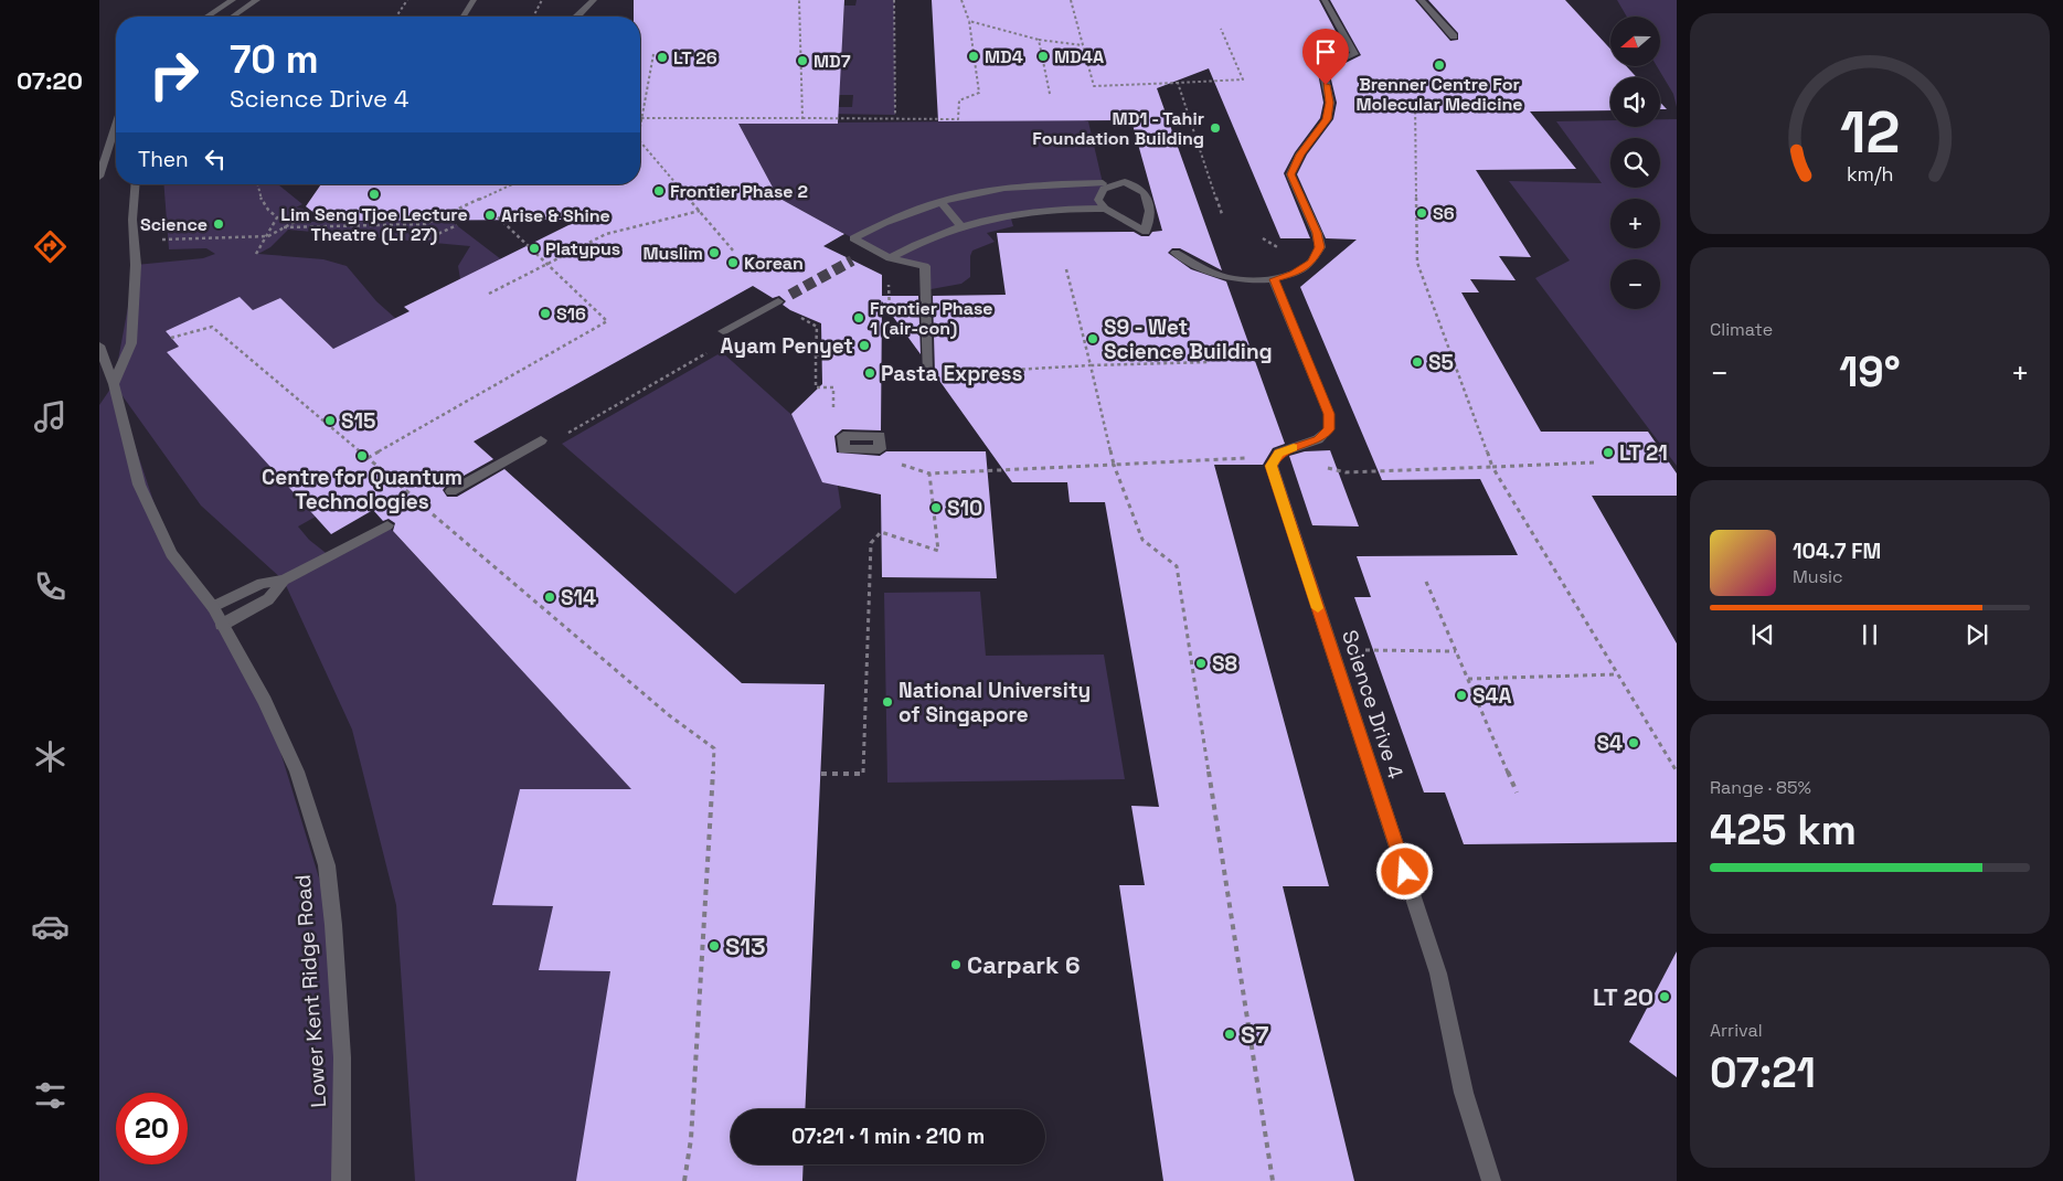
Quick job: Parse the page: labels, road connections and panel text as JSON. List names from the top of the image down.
{
  "streets": {
    "street": ["Science Drive 4", "Lower Kent Ridge Road"]
  },
  "places": [
    "MD4",
    "MD4A",
    "LT 26",
    "MD7",
    "Brenner Centre For Molecular Medicine",
    "MD1 - Tahir Foundation Building",
    "Frontier Phase 2",
    "Lim Seng Tjoe Lecture Theatre (LT 27)",
    "S6",
    "Arise & Shine",
    "Science",
    "Platypus",
    "Muslim",
    "Korean",
    "S16",
    "Frontier Phase 1 (air-con)",
    "S9 - Wet Science Building",
    "Ayam Penyet",
    "S5",
    "Pasta Express",
    "S15",
    "LT 21",
    "Centre for Quantum Technologies",
    "S10",
    "S14",
    "S8",
    "S4A",
    "National University of Singapore",
    "S4",
    "S13",
    "Carpark 6",
    "LT 20",
    "S7"
  ],
  "north": "left",
  "page": {
    "tabs": "07:20",
    "map_buttons": ["+", "−"],
    "turn": ["70 m", "Science Drive 4"],
    "then": "Then",
    "tile": [
      "Climate",
      ["Range · 85%", "425 km"],
      ["Arrival", "07:21"]
    ],
    "heat": ["−", "19°", "+"],
    "song": ["104.7 FM", "Music"],
    "limit": "20",
    "trip": "07:21 · 1 min · 210 m",
    "gauge": ["12", "km/h"]
  }
}
